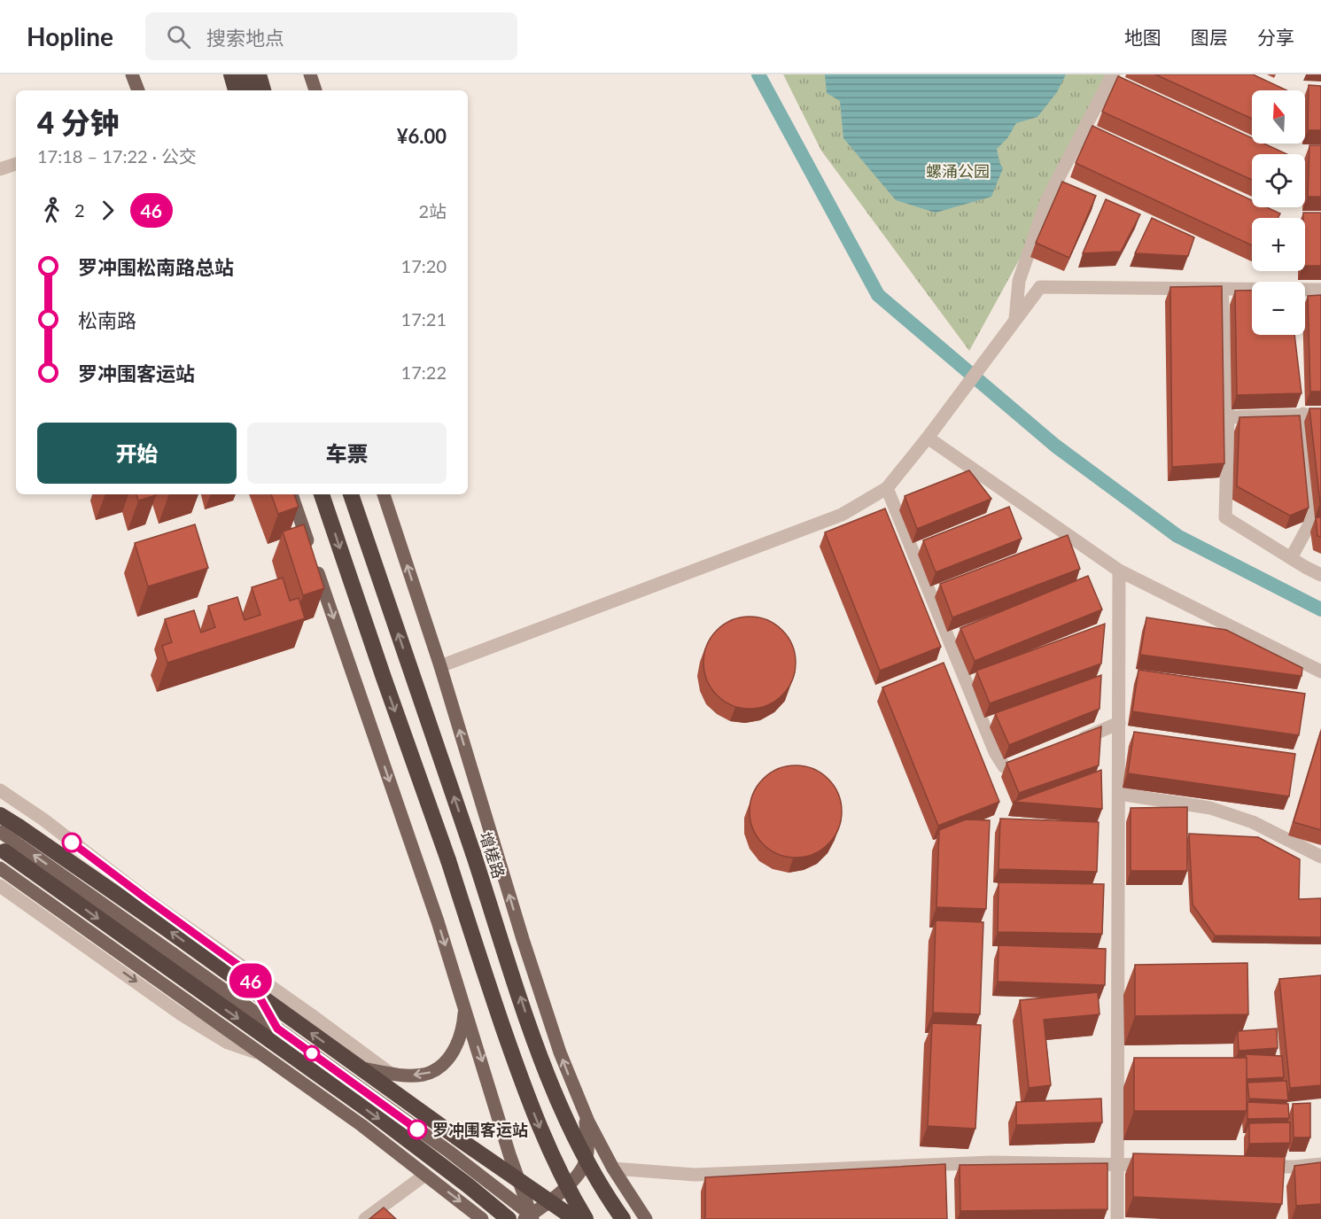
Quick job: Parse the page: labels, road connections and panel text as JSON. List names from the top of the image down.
{
  "streets": {
    "highway": ["增槎路"]
  },
  "parks": ["螺涌公园"],
  "places": ["罗冲围客运站"],
  "lines": ["bus line 46"],
  "north": "top",
  "page": {
    "header": "Hopline",
    "search": "搜索地点",
    "nav": ["地图", "图层", "分享"],
    "on_map": "46",
    "map_buttons": ["+", "−"],
    "heading": ["4 分钟", "17:18 – 17:22 · 公交", "¥6.00"],
    "legs": ["2", "46", "2站"],
    "list": [
      {
        "name": "罗冲围松南路总站",
        "value": "17:20"
      },
      {
        "name": "松南路",
        "value": "17:21"
      },
      {
        "name": "罗冲围客运站",
        "value": "17:22"
      }
    ],
    "buttons": ["开始", "车票"]
  }
}
